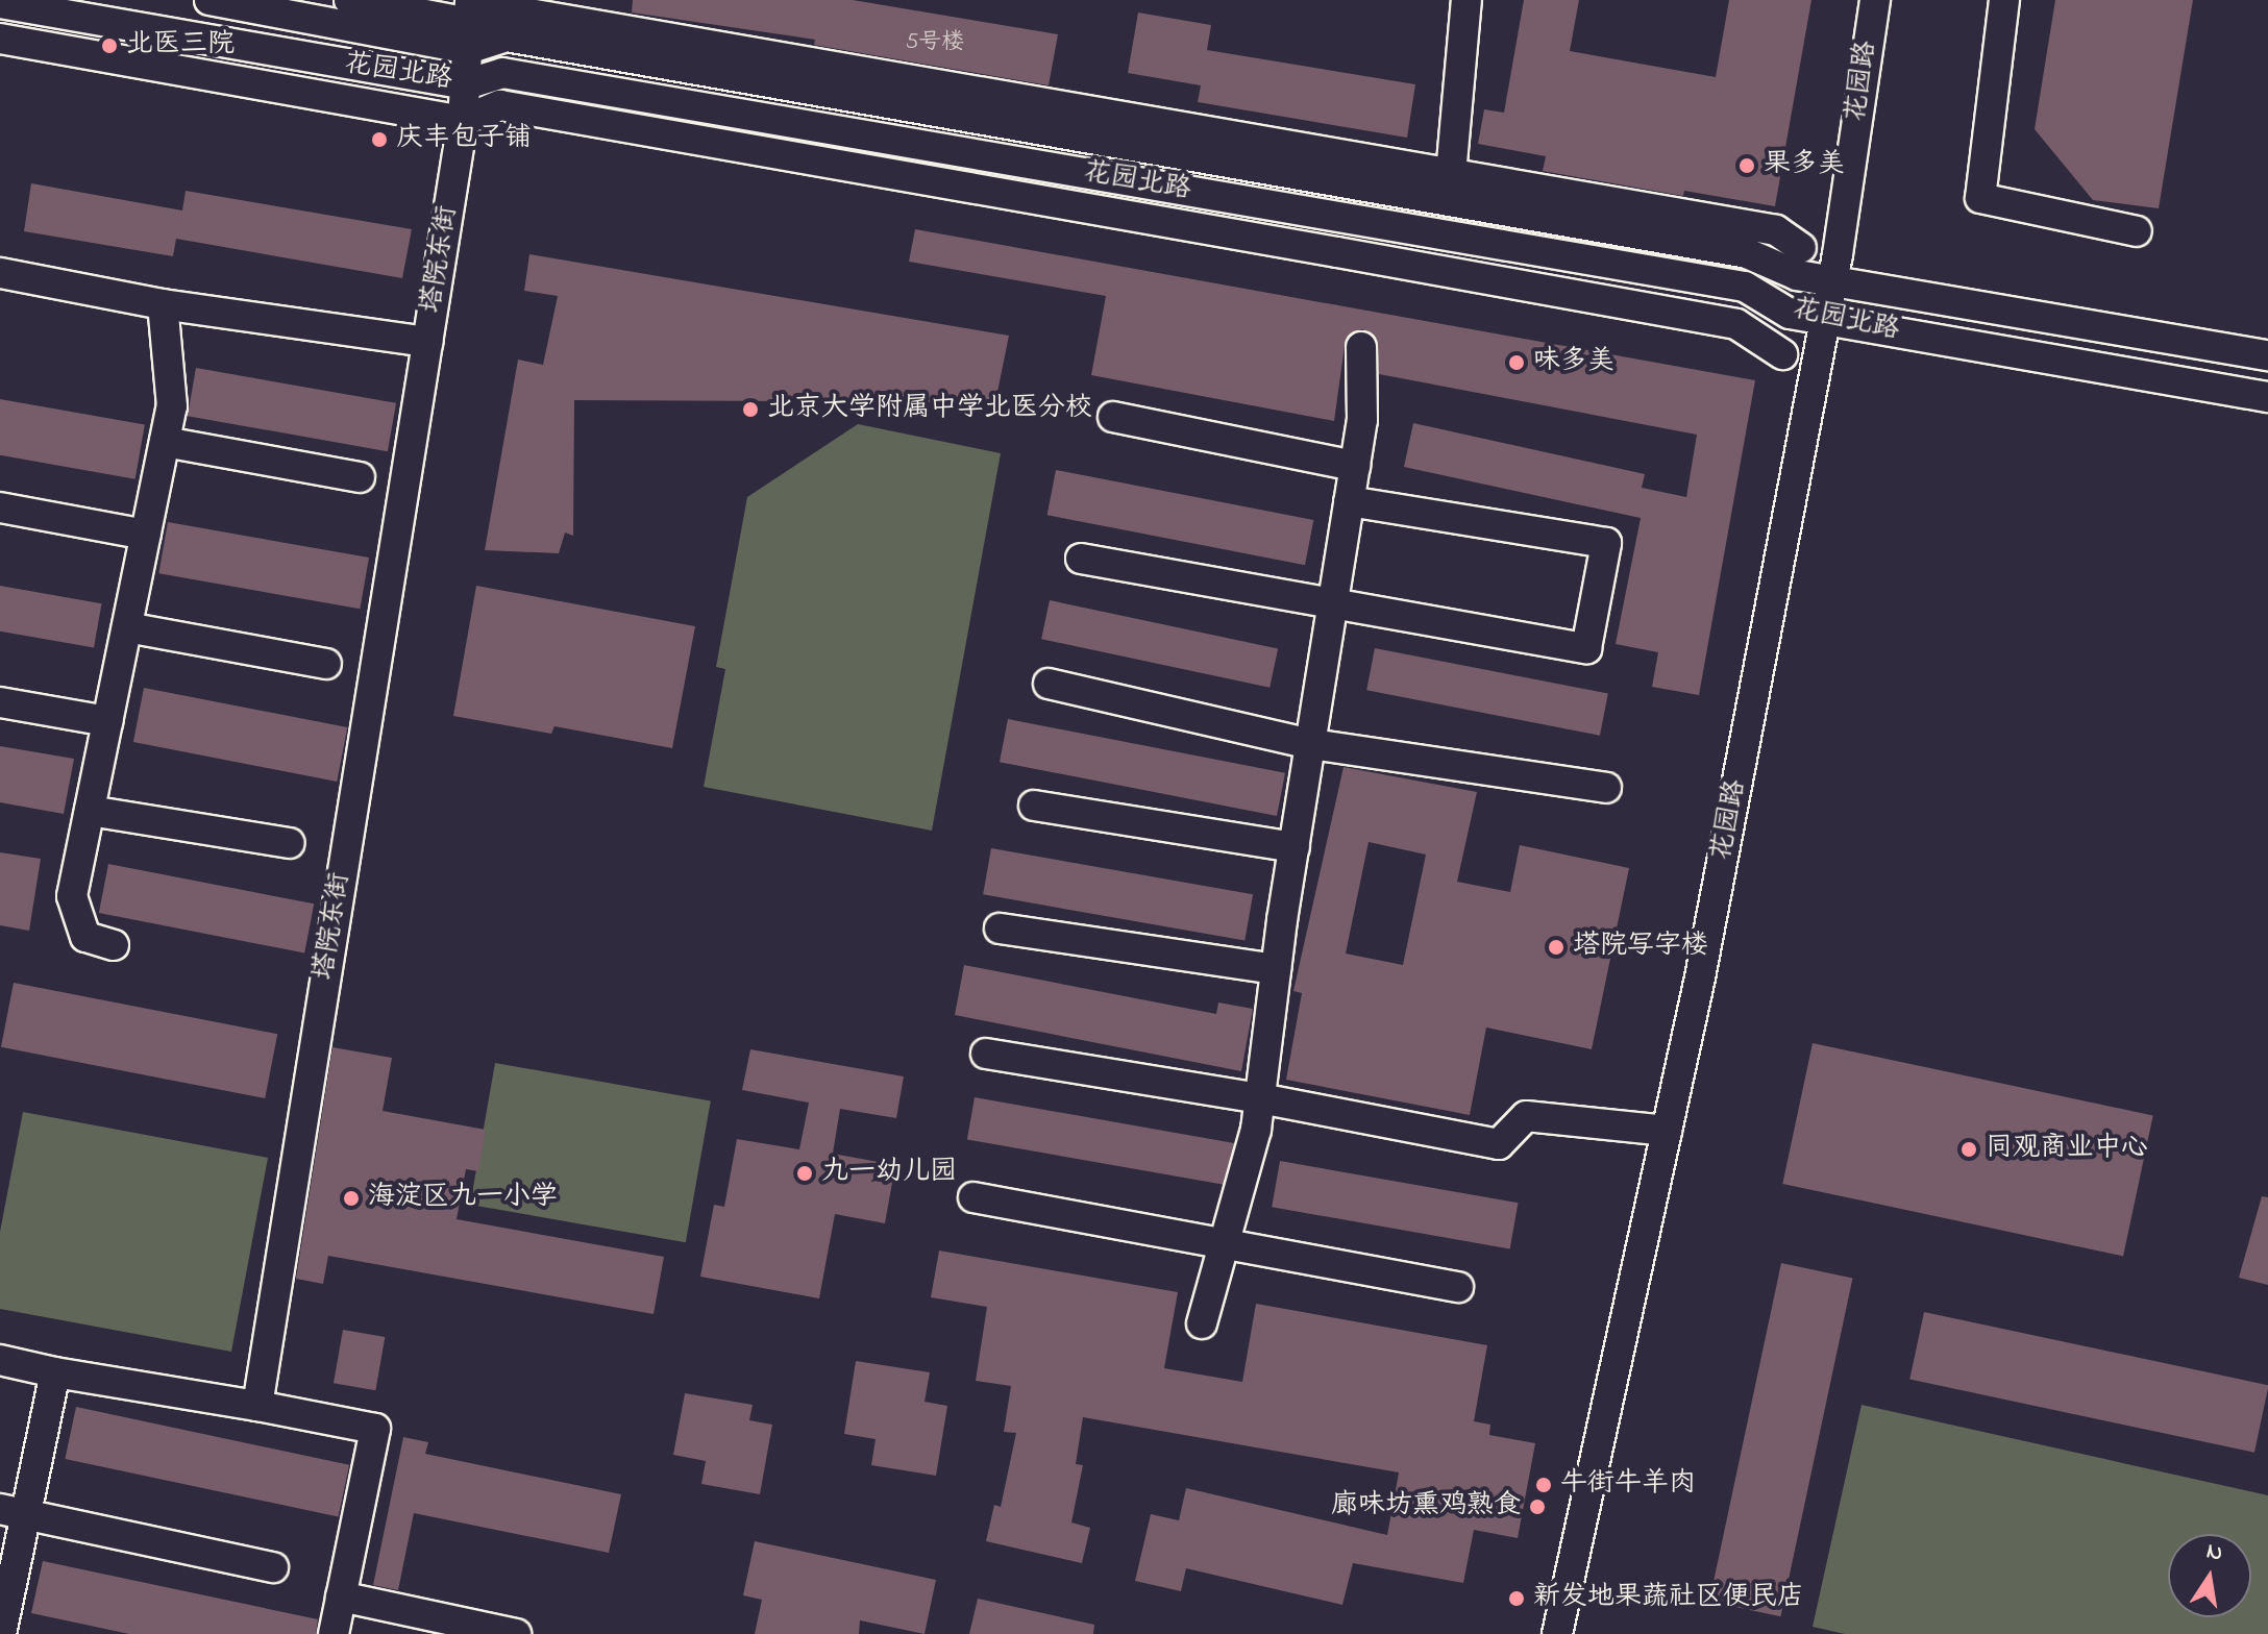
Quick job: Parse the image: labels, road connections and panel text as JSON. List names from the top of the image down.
{
  "streets": {
    "street": ["花园北路", "花园路", "塔院东街"]
  },
  "crossings": [
    ["花园北路", "花园路"],
    ["花园北路", "塔院东街"]
  ],
  "places": [
    "北医三院",
    "庆丰包子铺",
    "果多美",
    "味多美",
    "北京大学附属中学北医分校",
    "塔院写字楼",
    "同观商业中心",
    "九一幼儿园",
    "海淀区九一小学",
    "牛街牛羊肉",
    "廊味坊熏鸡熟食",
    "新发地果蔬社区便民店"
  ],
  "house_numbers": ["5号楼"],
  "north": "top"
}
